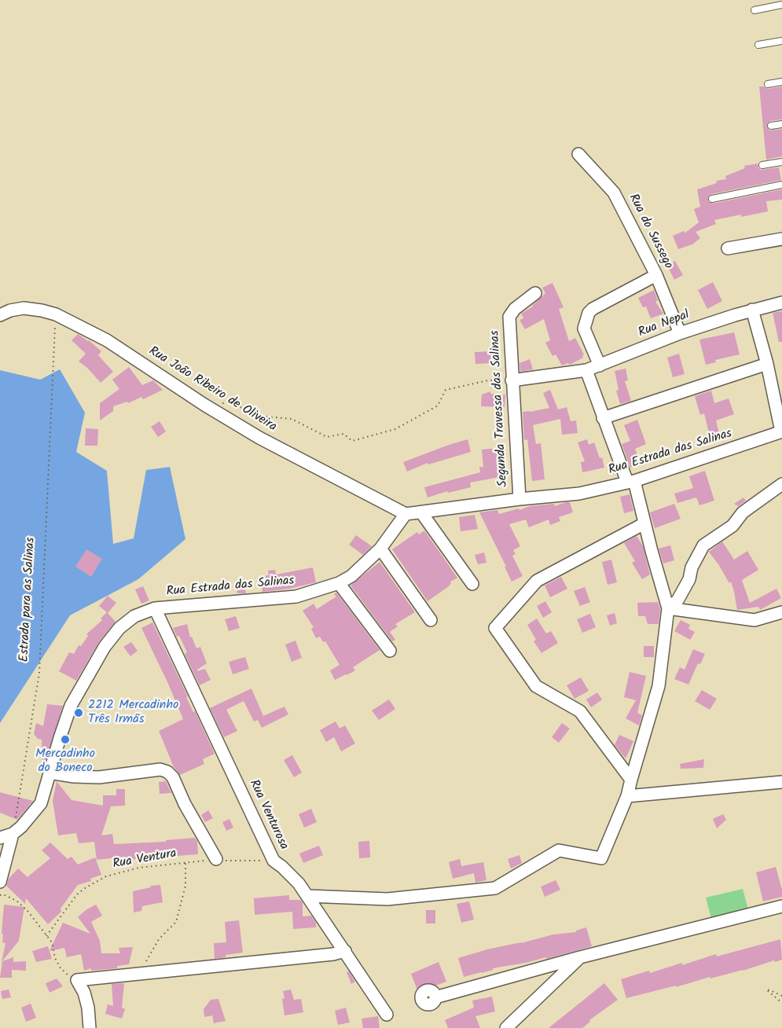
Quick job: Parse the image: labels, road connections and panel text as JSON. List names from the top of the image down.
{
  "streets": {
    "street": [
      "Rua do Sussego",
      "Rua Nepal",
      "Rua João Ribeiro de Oliveira",
      "Segunda Travessa das Salinas",
      "Rua Estrada das Salinas",
      "Rua Venturosa"
    ],
    "path": ["Estrada para as Salinas", "Rua Ventura"]
  },
  "crossings": [
    ["Rua do Sussego", "Rua Nepal"],
    ["Rua João Ribeiro de Oliveira", "Rua Estrada das Salinas"],
    ["Rua João Ribeiro de Oliveira", "Estrada para as Salinas"],
    ["Segunda Travessa das Salinas", "Rua Estrada das Salinas"],
    ["Rua Estrada das Salinas", "Estrada para as Salinas"],
    ["Rua Estrada das Salinas", "Rua Venturosa"],
    ["Rua Venturosa", "Rua Ventura"]
  ],
  "places": ["2212 Mercadinho Três Irmãs", "Mercadinho do Boneco"]
}
